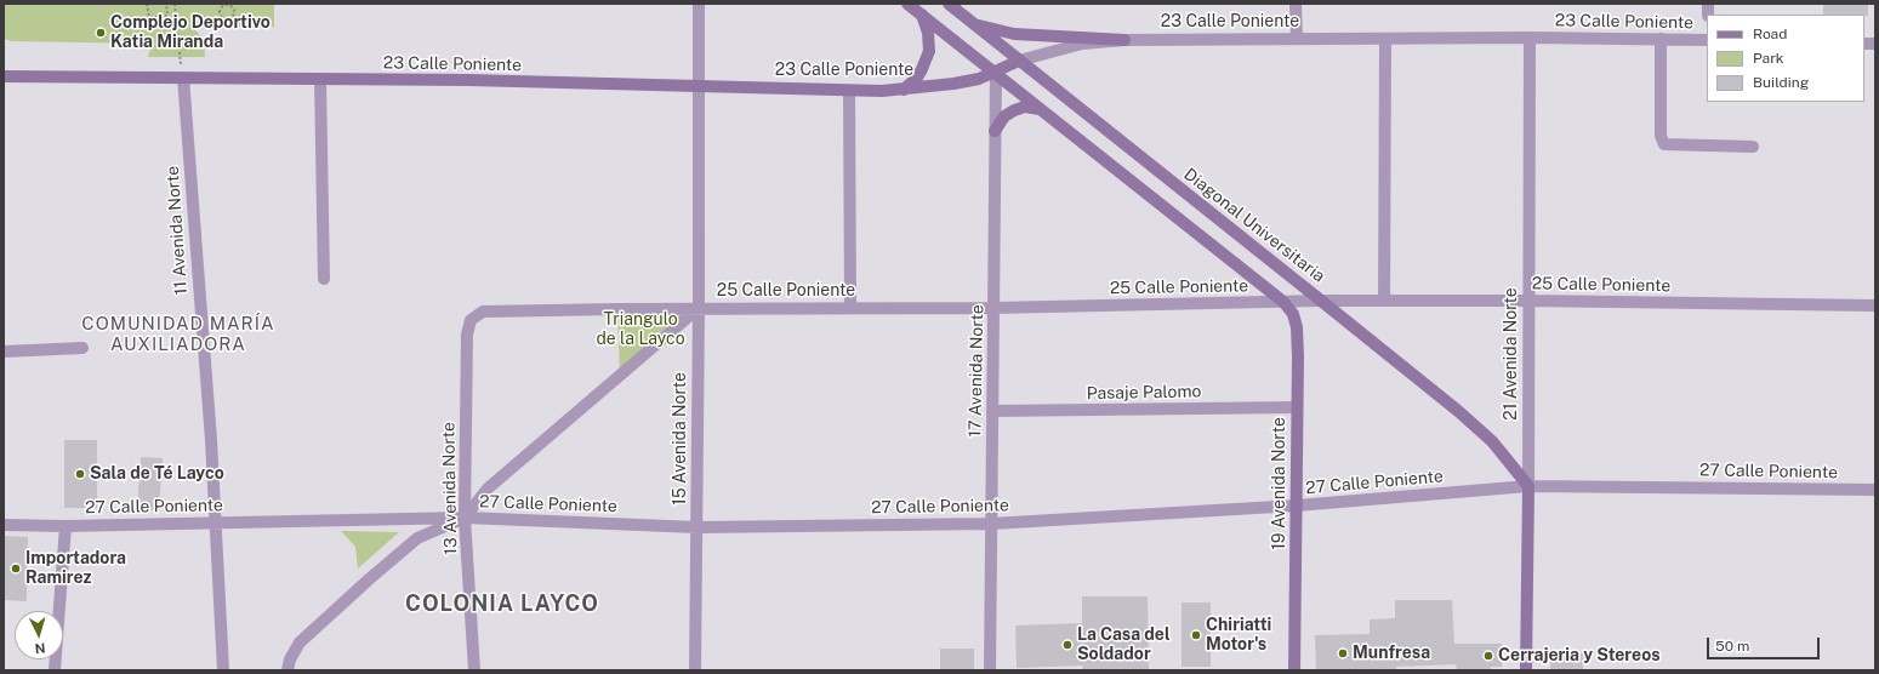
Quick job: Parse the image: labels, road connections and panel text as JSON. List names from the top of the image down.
{
  "streets": {
    "main road": [
      "23 Calle Poniente",
      "Diagonal Universitaria",
      "21 Avenida Norte",
      "19 Avenida Norte"
    ],
    "street": [
      "11 Avenida Norte",
      "25 Calle Poniente",
      "17 Avenida Norte",
      "Pasaje Palomo",
      "15 Avenida Norte",
      "27 Calle Poniente",
      "13 Avenida Norte"
    ]
  },
  "crossings": [
    ["23 Calle Poniente", "Diagonal Universitaria"],
    ["23 Calle Poniente", "11 Avenida Norte"],
    ["23 Calle Poniente", "21 Avenida Norte"],
    ["23 Calle Poniente", "17 Avenida Norte"],
    ["23 Calle Poniente", "15 Avenida Norte"],
    ["Diagonal Universitaria", "25 Calle Poniente"],
    ["Diagonal Universitaria", "21 Avenida Norte"],
    ["Diagonal Universitaria", "27 Calle Poniente"],
    ["11 Avenida Norte", "27 Calle Poniente"],
    ["25 Calle Poniente", "21 Avenida Norte"],
    ["25 Calle Poniente", "17 Avenida Norte"],
    ["25 Calle Poniente", "15 Avenida Norte"],
    ["25 Calle Poniente", "19 Avenida Norte"],
    ["25 Calle Poniente", "13 Avenida Norte"],
    ["21 Avenida Norte", "27 Calle Poniente"],
    ["17 Avenida Norte", "Pasaje Palomo"],
    ["17 Avenida Norte", "27 Calle Poniente"],
    ["Pasaje Palomo", "19 Avenida Norte"],
    ["15 Avenida Norte", "27 Calle Poniente"],
    ["27 Calle Poniente", "19 Avenida Norte"],
    ["27 Calle Poniente", "13 Avenida Norte"]
  ],
  "districts": ["COMUNIDAD MARÍA AUXILIADORA", "COLONIA LAYCO"],
  "parks": ["Triangulo de la Layco"],
  "places": [
    "Complejo Deportivo Katia Miranda",
    "Sala de Té Layco",
    "Importadora Ramirez",
    "Chiriatti Motor's",
    "La Casa del Soldador",
    "Munfresa",
    "Cerrajeria y Stereos"
  ],
  "legend": ["Road", "Park", "Building"],
  "scale_bar": "50 m",
  "north": "bottom"
}
